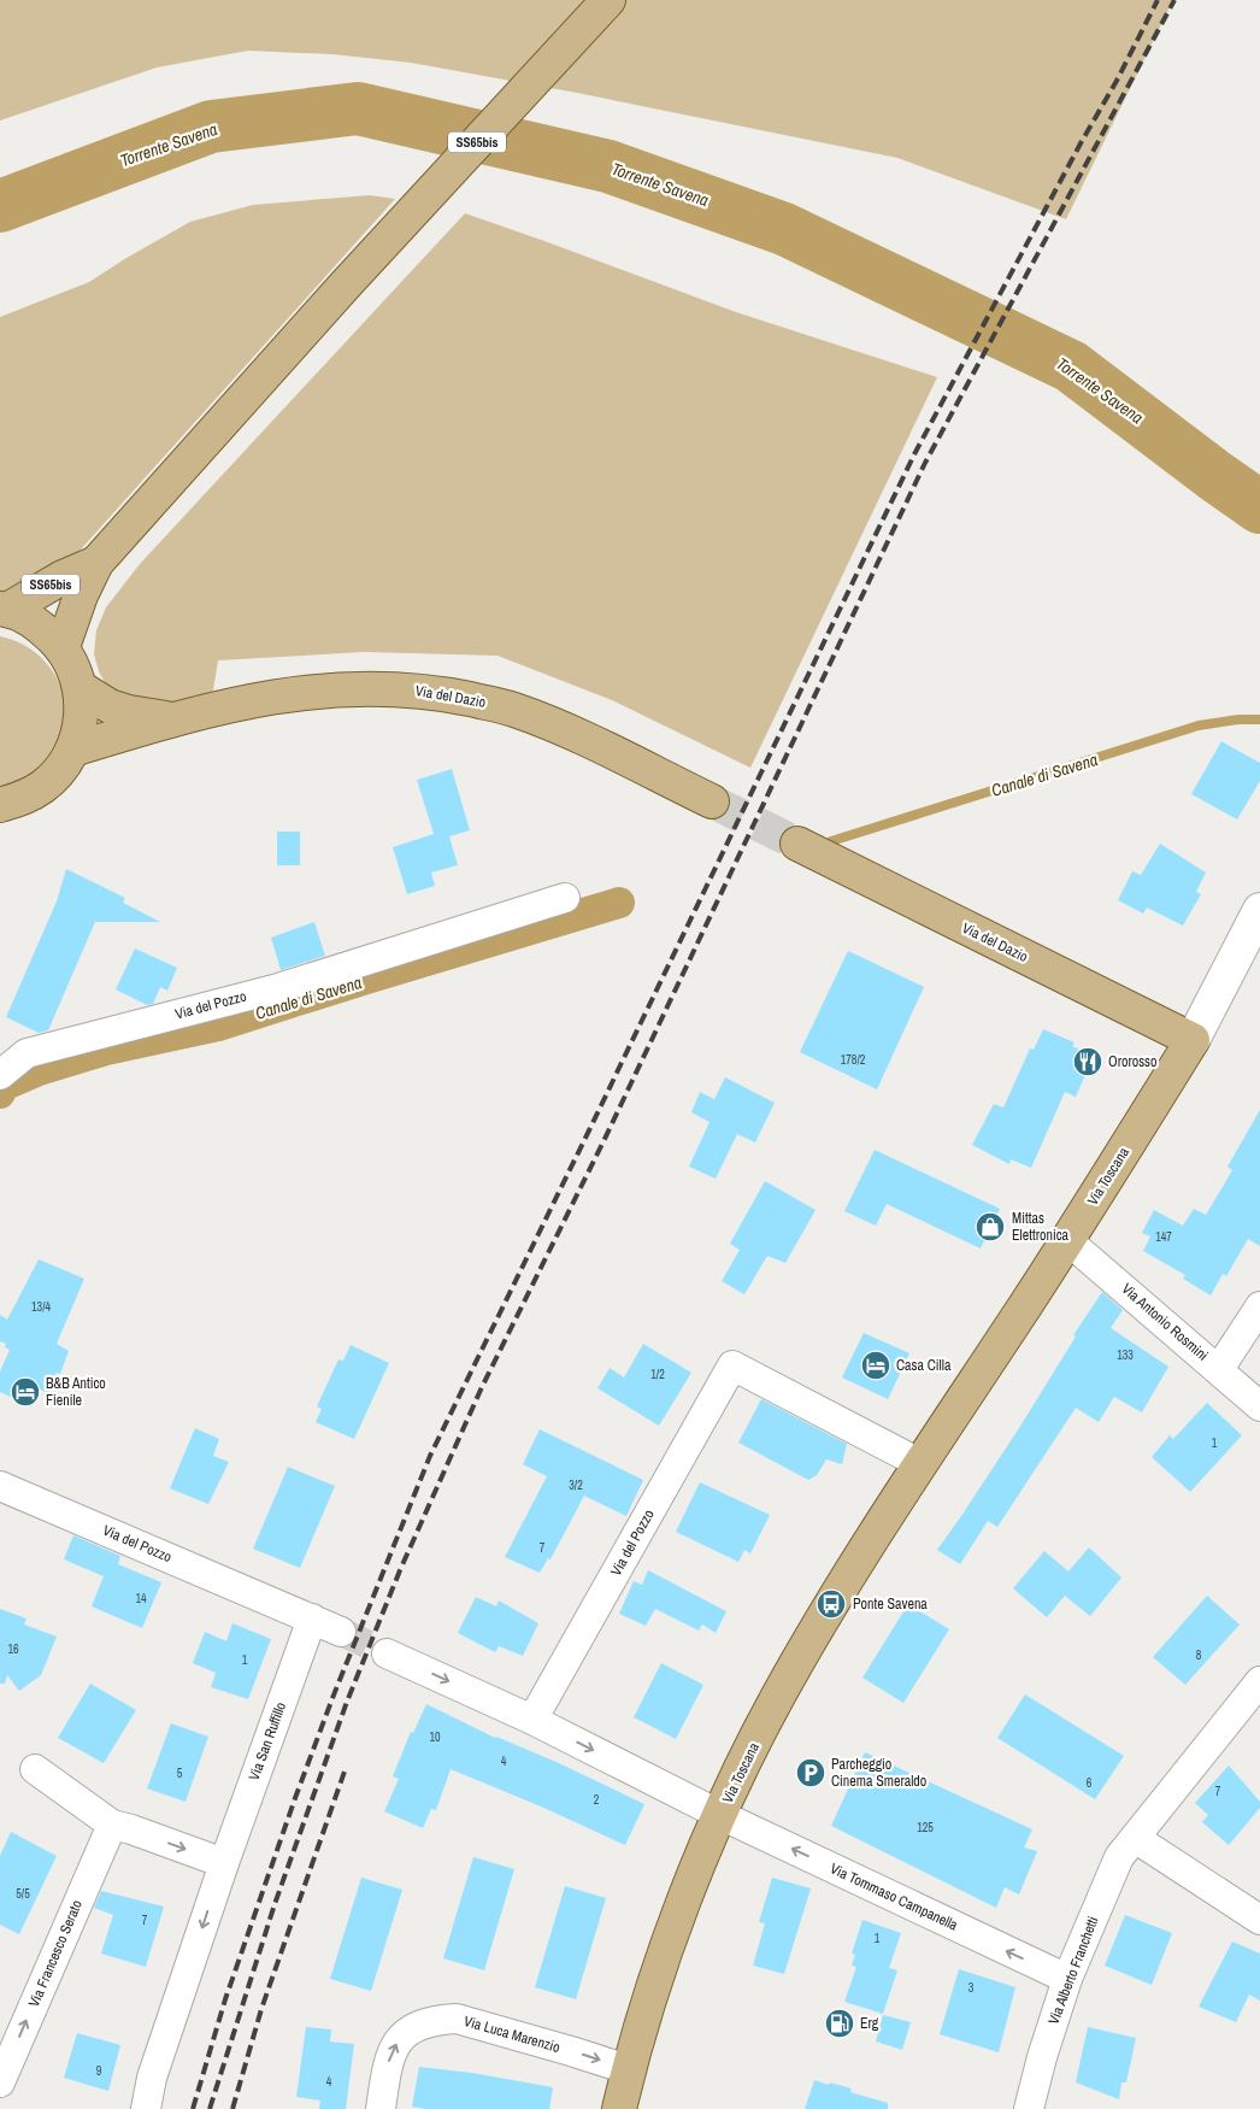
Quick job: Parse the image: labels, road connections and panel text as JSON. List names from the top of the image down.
{
  "streets": {
    "main road": ["SS65bis", "Via del Dazio", "Via Toscana"],
    "street": [
      "Via del Pozzo",
      "Via Antonio Rosmini",
      "Via San Ruffillo",
      "Via Tommaso Campanella",
      "Via Francesco Serato",
      "Via Alberto Franchetti",
      "Via Luca Marenzio"
    ]
  },
  "crossings": [
    ["Via del Dazio", "Via Toscana"],
    ["Via del Pozzo", "Via Toscana"],
    ["Via del Pozzo", "Via San Ruffillo"],
    ["Via Toscana", "Via Antonio Rosmini"],
    ["Via Toscana", "Via Tommaso Campanella"],
    ["Via Toscana", "Via Luca Marenzio"],
    ["Via Tommaso Campanella", "Via Alberto Franchetti"]
  ],
  "one_way": ["Via San Ruffillo", "Via Tommaso Campanella", "Via Francesco Serato"],
  "water": ["Torrente Savena", "Canale di Savena"],
  "places": {
    "restaurant": ["Ororosso"],
    "shop": ["Mittas Elettronica"],
    "hotel": ["Casa Cilla", "B&B Antico Fienile"],
    "bus stop": ["Ponte Savena"],
    "parking": ["Parcheggio Cinema Smeraldo"],
    "fuel station": ["Erg"]
  },
  "house_numbers": [
    "178/2",
    "147",
    "13/4",
    "133",
    "1/2",
    "1",
    "3/2",
    "7",
    "14",
    "16",
    "8",
    "1",
    "10",
    "4",
    "5",
    "6",
    "7",
    "2",
    "125",
    "5/5",
    "7",
    "1",
    "3",
    "9",
    "4"
  ]
}
